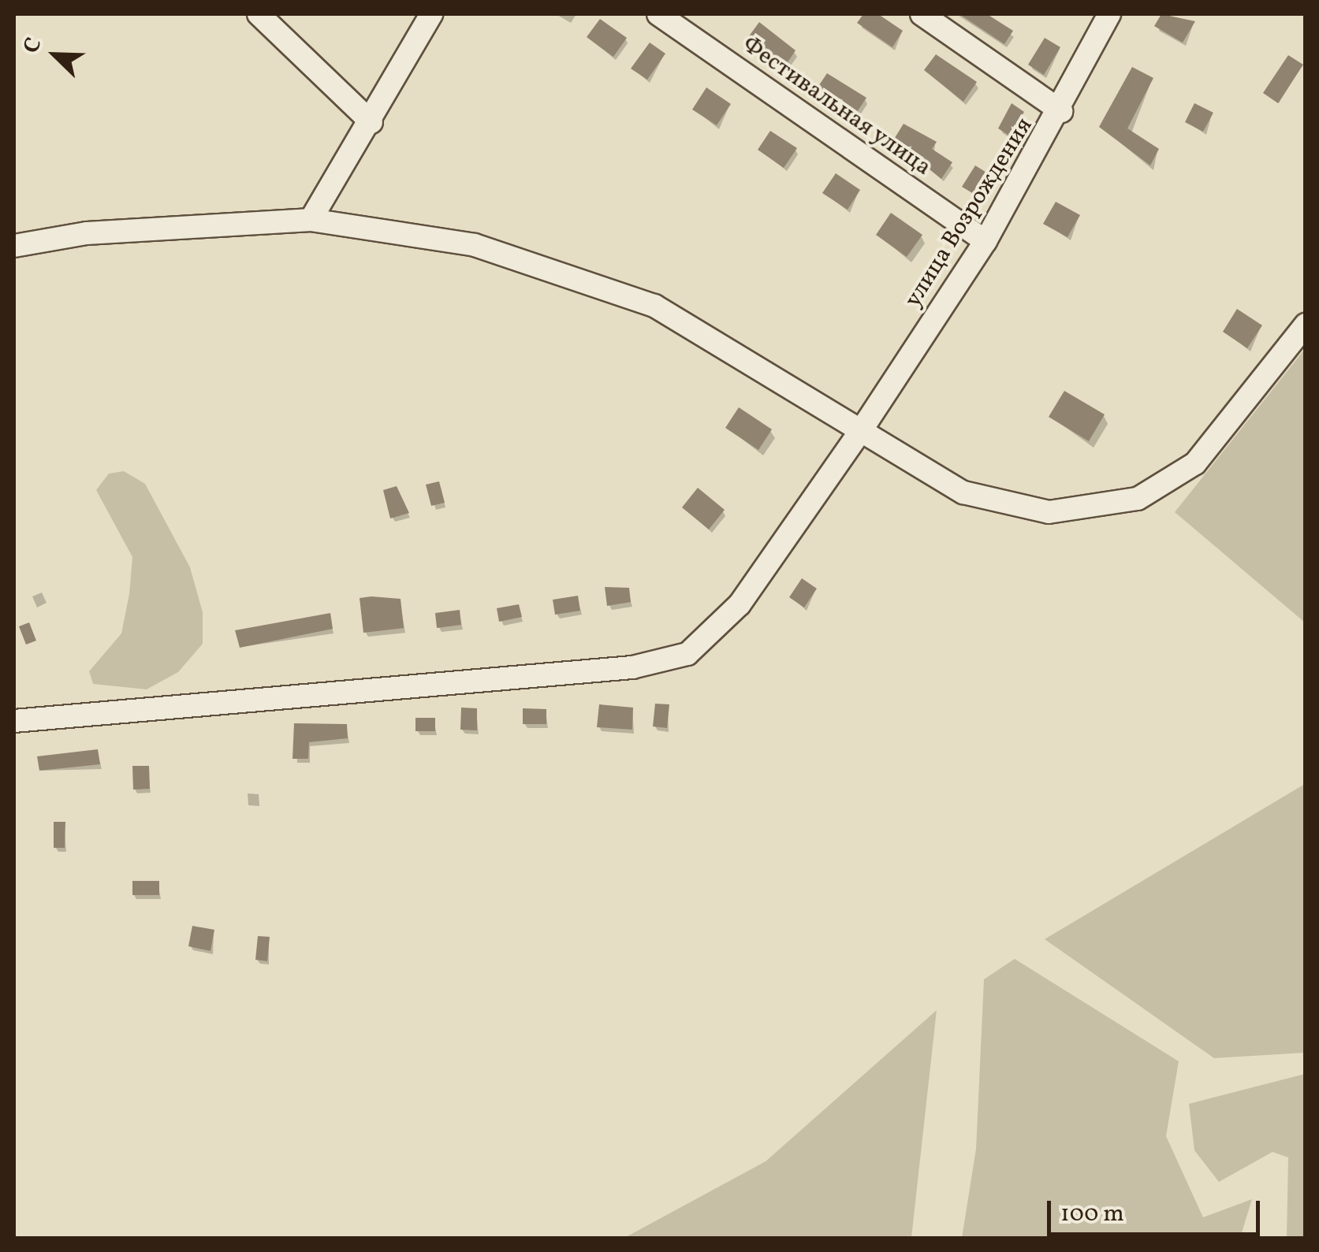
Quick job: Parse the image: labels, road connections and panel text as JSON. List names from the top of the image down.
{
  "streets": {
    "street": ["Фестивальная улица", "улица Возрождения"]
  },
  "crossings": [
    ["Фестивальная улица", "улица Возрождения"]
  ],
  "scale_bar": "100 m",
  "north": "top left"
}
